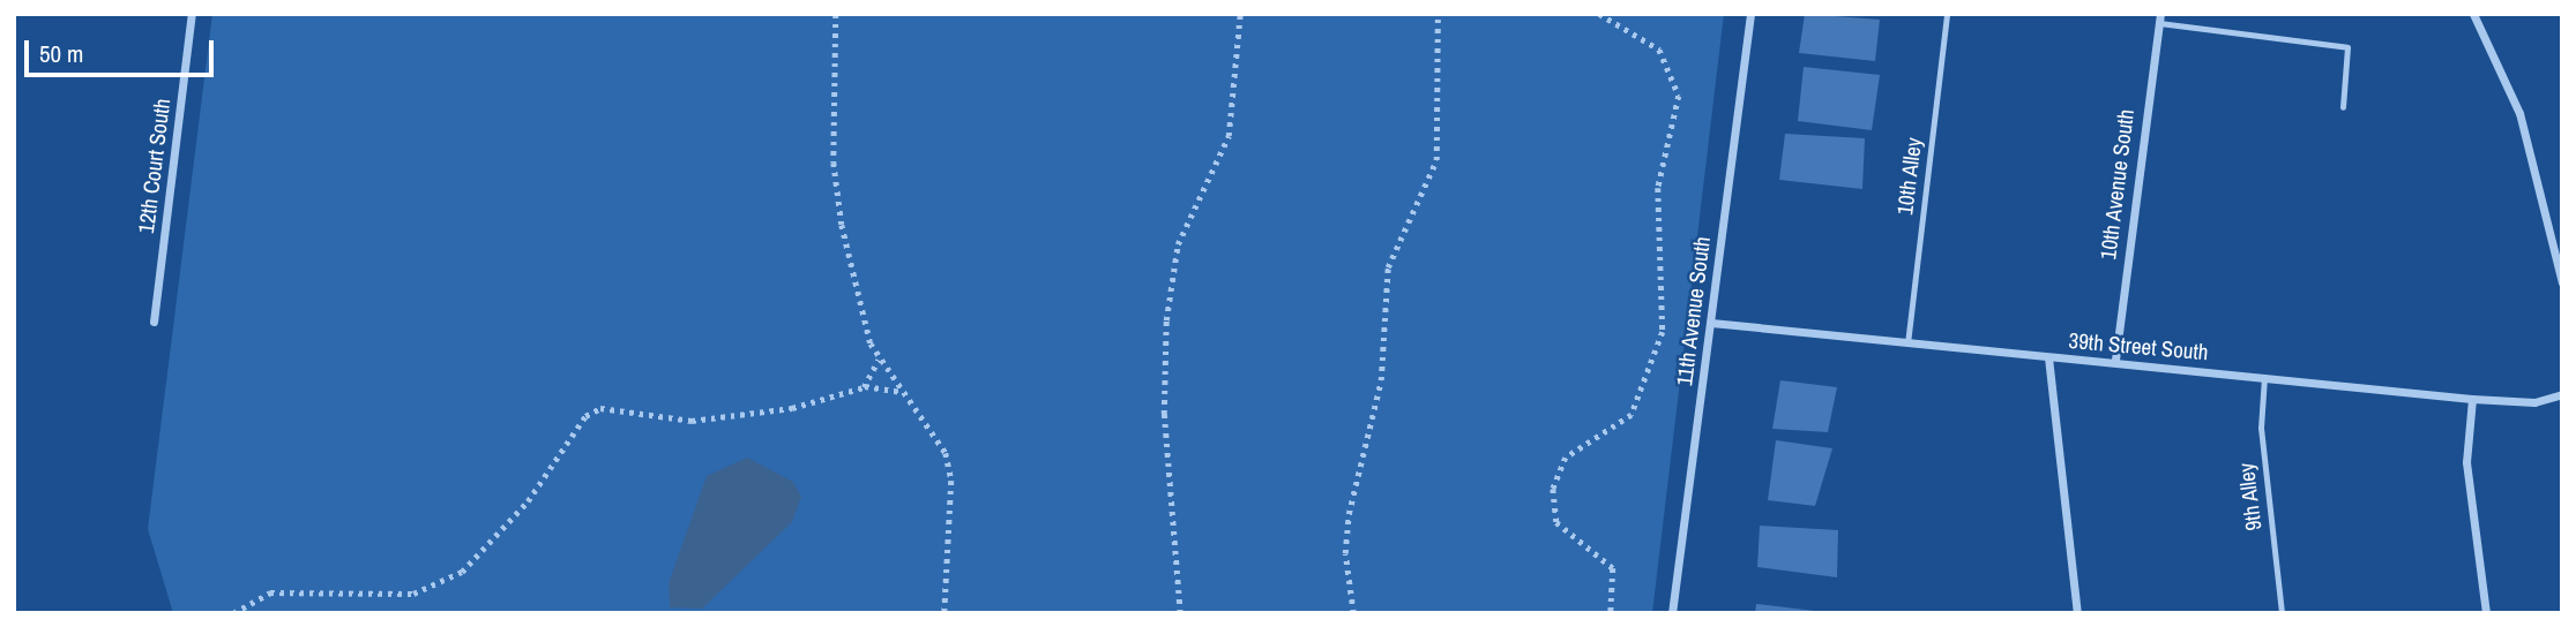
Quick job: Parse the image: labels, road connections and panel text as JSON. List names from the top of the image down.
{
  "streets": {
    "street": [
      "12th Court South",
      "10th Avenue South",
      "11th Avenue South",
      "39th Street South"
    ],
    "lane": ["10th Alley", "9th Alley"]
  },
  "crossings": [
    ["10th Alley", "39th Street South"],
    ["10th Avenue South", "39th Street South"],
    ["11th Avenue South", "39th Street South"],
    ["39th Street South", "9th Alley"]
  ],
  "scale_bar": "50 m"
}
